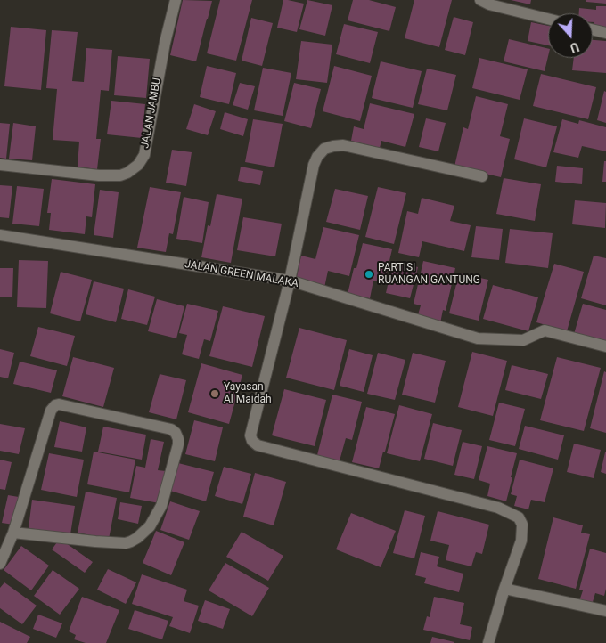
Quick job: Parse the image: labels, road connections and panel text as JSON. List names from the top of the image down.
{
  "streets": {
    "street": ["JALAN JAMBU", "JALAN GREEN MALAKA"]
  },
  "places": ["PARTISI RUANGAN GANTUNG", "Yayasan Al Maidah"],
  "north": "bottom"
}
